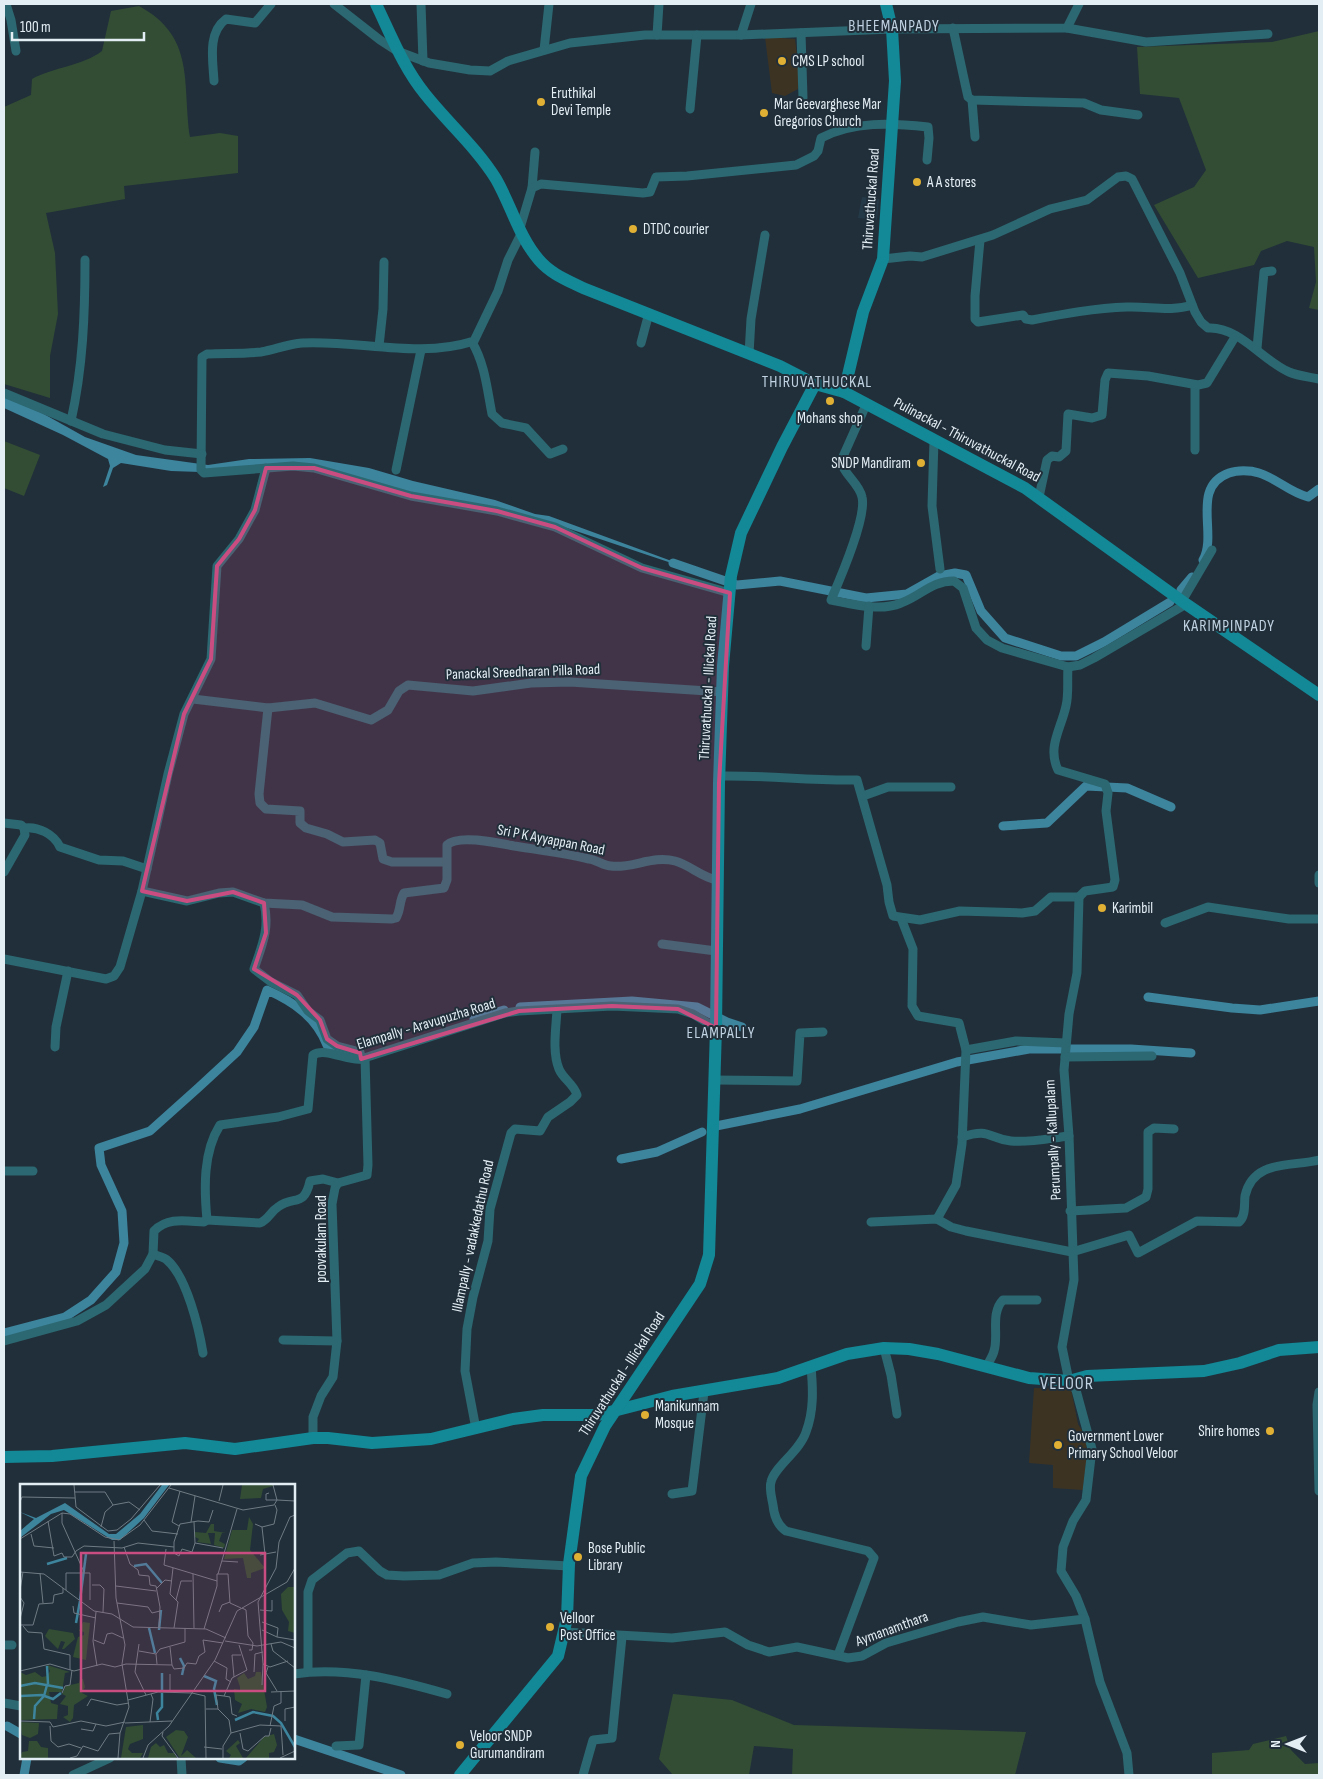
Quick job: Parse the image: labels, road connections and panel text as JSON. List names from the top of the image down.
{
  "streets": {
    "main road": ["Thiruvathuckal Road", "Pulinackal - Thiruvathuckal Road", "Thiruvathuckal - Illickal Road"],
    "street": [
      "Panackal Sreedharan Pilla Road",
      "Sri P K Ayyappan Road",
      "Elampally - Aravupuzha Road",
      "Perumpally - Kallupalam",
      "Illampally - vadakkedathu Road",
      "poovakulam Road",
      "Aymanamthara"
    ]
  },
  "crossings": [
    ["Thiruvathuckal Road", "Pulinackal - Thiruvathuckal Road"],
    ["Pulinackal - Thiruvathuckal Road", "Thiruvathuckal - Illickal Road"],
    ["Panackal Sreedharan Pilla Road", "Thiruvathuckal - Illickal Road"],
    ["Thiruvathuckal - Illickal Road", "Sri P K Ayyappan Road"],
    ["Thiruvathuckal - Illickal Road", "Elampally - Aravupuzha Road"],
    ["Thiruvathuckal - Illickal Road", "Aymanamthara"],
    ["Elampally - Aravupuzha Road", "Illampally - vadakkedathu Road"],
    ["Elampally - Aravupuzha Road", "poovakulam Road"],
    ["Perumpally - Kallupalam", "Aymanamthara"]
  ],
  "districts": [
    "BHEEMANPADY",
    "THIRUVATHUCKAL",
    "KARIMPINPADY",
    "ELAMPALLY",
    "VELOOR"
  ],
  "places": [
    "CMS LP school",
    "Eruthikal Devi Temple",
    "Mar Geevarghese Mar Gregorios Church",
    "A A stores",
    "DTDC courier",
    "Mohans shop",
    "SNDP Mandiram",
    "Karimbil",
    "Manikunnam Mosque",
    "Shire homes",
    "Government Lower Primary School Veloor",
    "Bose Public Library",
    "Velloor Post Office",
    "Veloor SNDP Gurumandiram"
  ],
  "scale_bar": "100 m",
  "north": "left"
}
